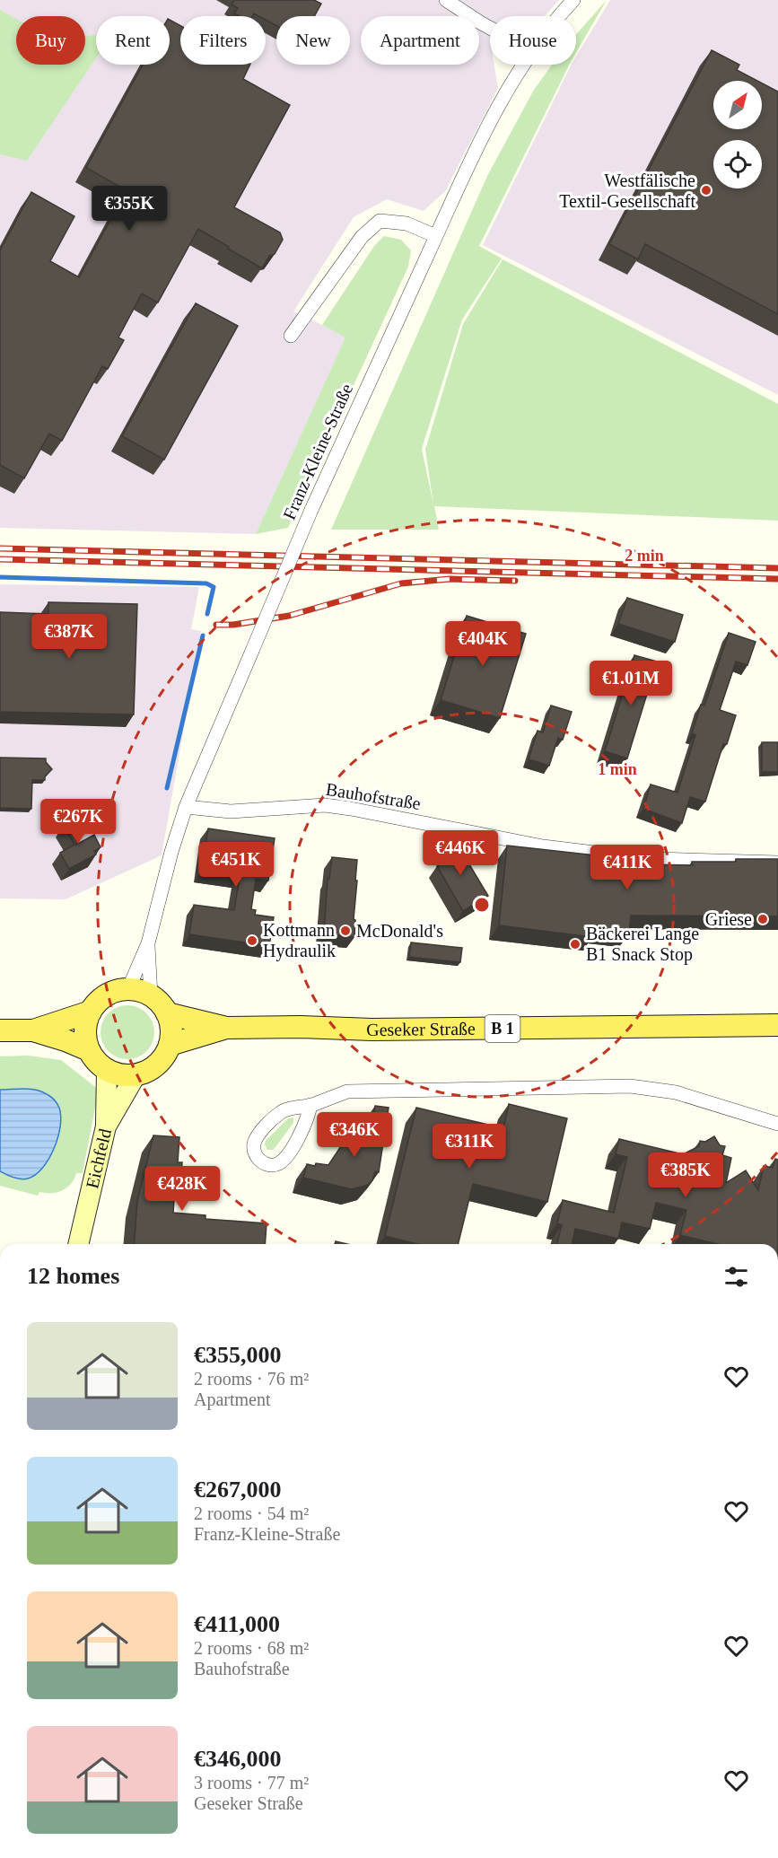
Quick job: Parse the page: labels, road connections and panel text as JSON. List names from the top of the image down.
{
  "streets": {
    "main road": ["Geseker Straße", "B 1", "Eichfeld"],
    "street": ["Franz-Kleine-Straße", "Bauhofstraße"]
  },
  "crossings": [
    ["Franz-Kleine-Straße", "Bauhofstraße"],
    ["Franz-Kleine-Straße", "Geseker Straße"],
    ["Franz-Kleine-Straße", "Eichfeld"],
    ["Geseker Straße", "Eichfeld"]
  ],
  "places": [
    "Westfälische Textil-Gesellschaft",
    "Griese",
    "McDonald's",
    "Kottmann Hydraulik",
    "Bäckerei Lange B1 Snack Stop"
  ],
  "north": "top right",
  "page": {
    "chip": [
      "Buy",
      "Rent",
      "Filters",
      "New",
      "Apartment",
      "House"
    ],
    "price": [
      "€355K",
      "€387K",
      "€404K",
      "€1.01M",
      "€267K",
      "€446K",
      "€451K",
      "€411K",
      "€346K",
      "€311K",
      "€385K",
      "€428K"
    ],
    "heading": "12 homes",
    "list": [
      {
        "name": "€355,000",
        "note": "2 rooms · 76 m² · Apartment"
      },
      {
        "name": "€267,000",
        "note": "2 rooms · 54 m² · Franz-Kleine-Straße"
      },
      {
        "name": "€411,000",
        "note": "2 rooms · 68 m² · Bauhofstraße"
      },
      {
        "name": "€346,000",
        "note": "3 rooms · 77 m² · Geseker Straße"
      }
    ]
  },
  "rings": ["2 min", "1 min"]
}
